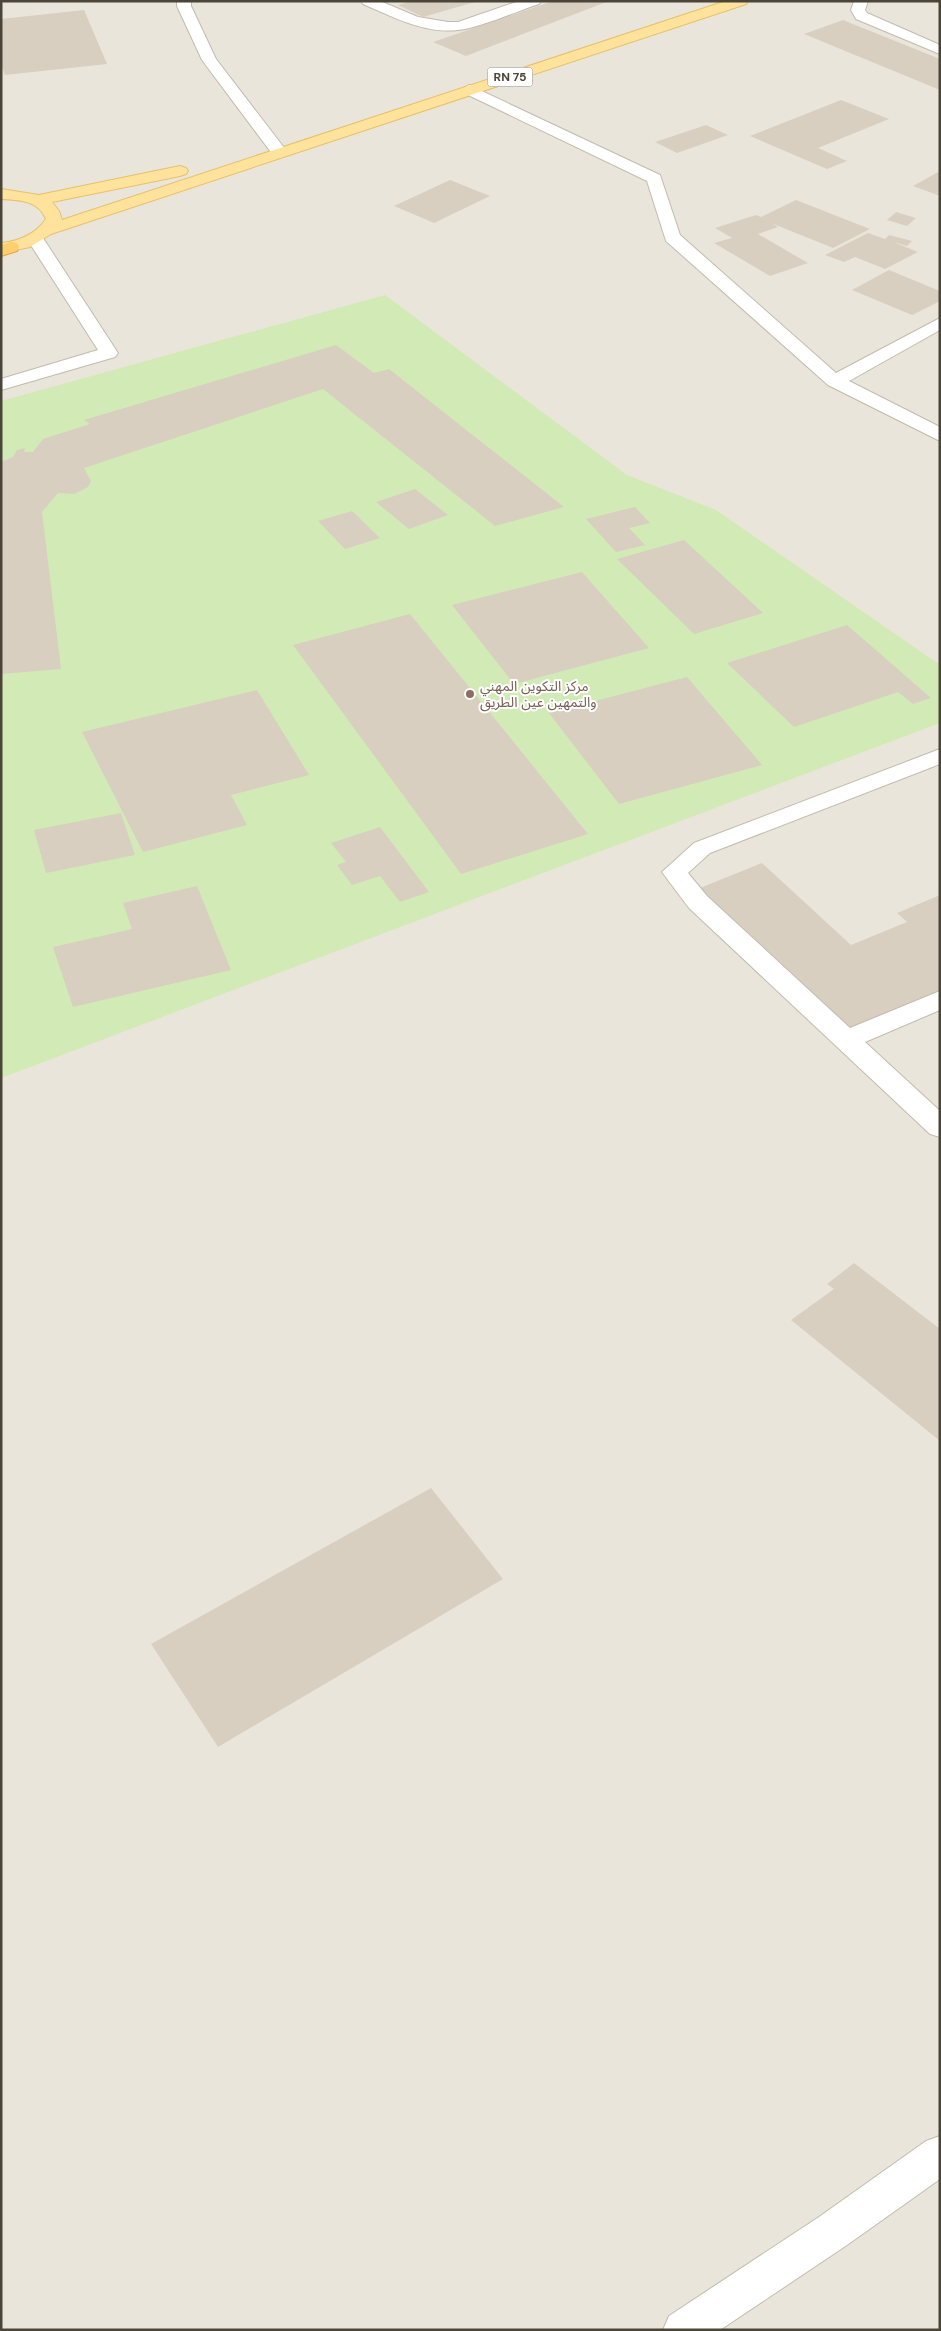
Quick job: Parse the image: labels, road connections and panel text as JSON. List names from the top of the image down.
{
  "streets": {
    "main road": ["RN 75"]
  },
  "places": ["مركز التكوين المهني والتمهين عين الطريق"]
}
